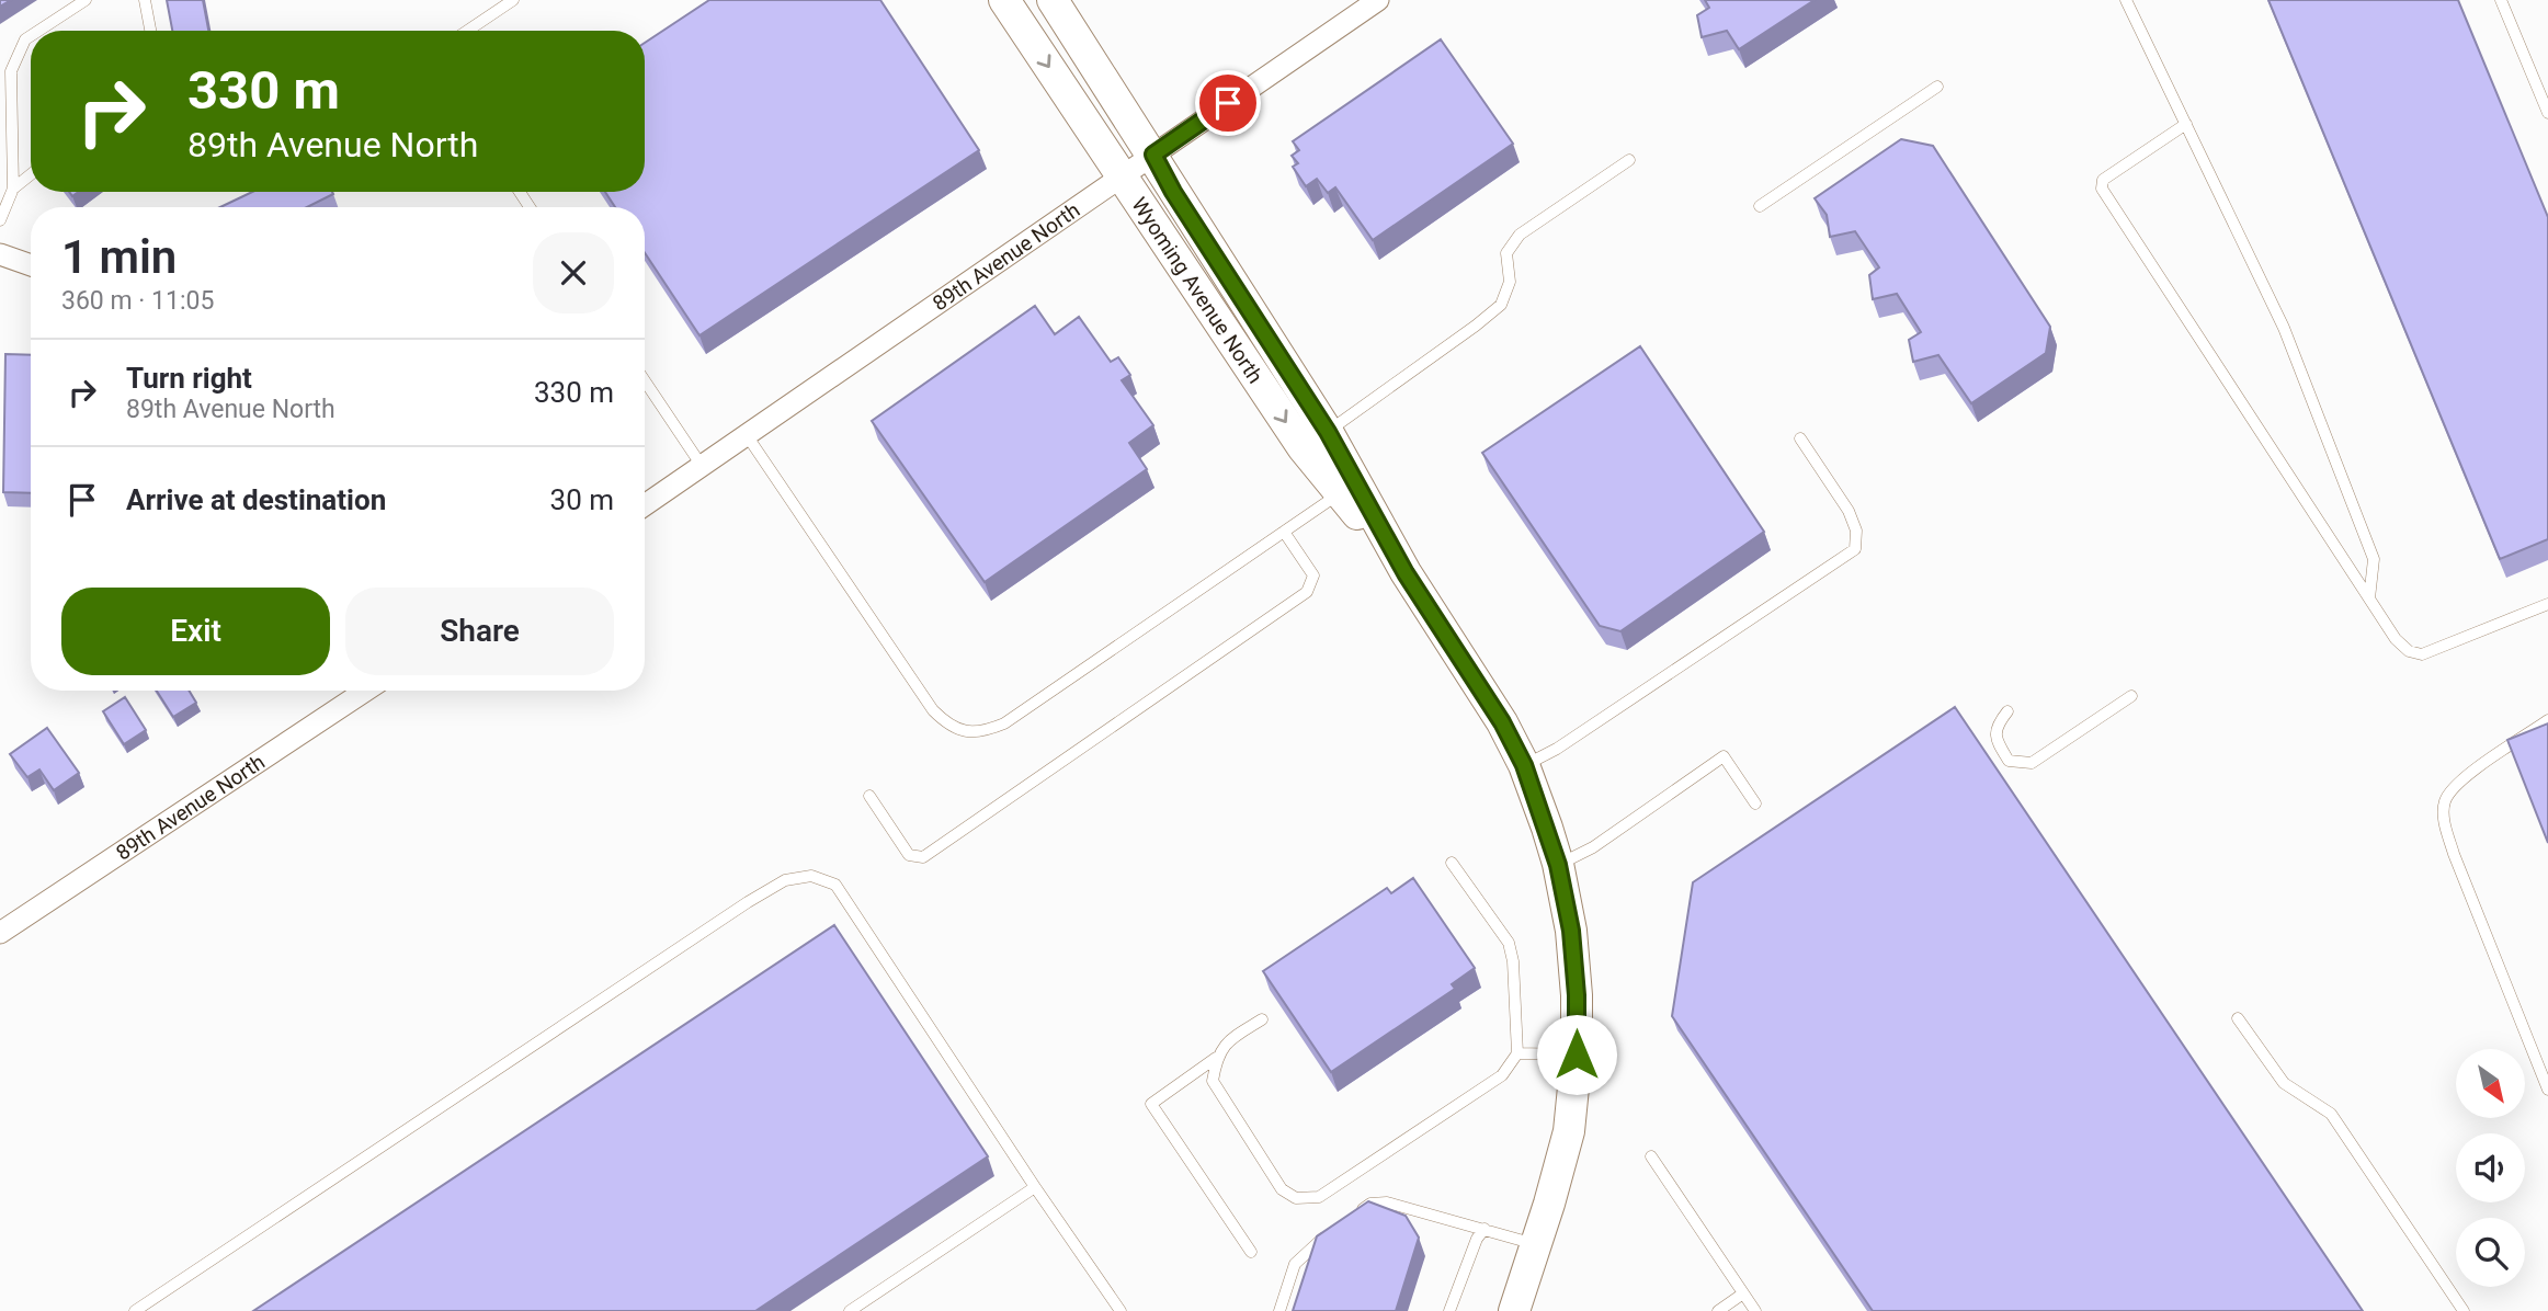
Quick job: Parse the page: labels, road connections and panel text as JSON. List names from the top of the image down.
{
  "streets": {
    "street": ["89th Avenue North", "Wyoming Avenue North"]
  },
  "crossings": [
    ["89th Avenue North", "Wyoming Avenue North"]
  ],
  "north": "bottom right",
  "page": {
    "turn": ["330 m", "89th Avenue North"],
    "heading": ["1 min", "360 m · 11:05"],
    "list": [
      {
        "name": "Turn right",
        "note": "89th Avenue North",
        "value": "330 m"
      },
      {
        "name": "Arrive at destination",
        "value": "30 m"
      }
    ],
    "buttons": ["Exit", "Share"]
  }
}
